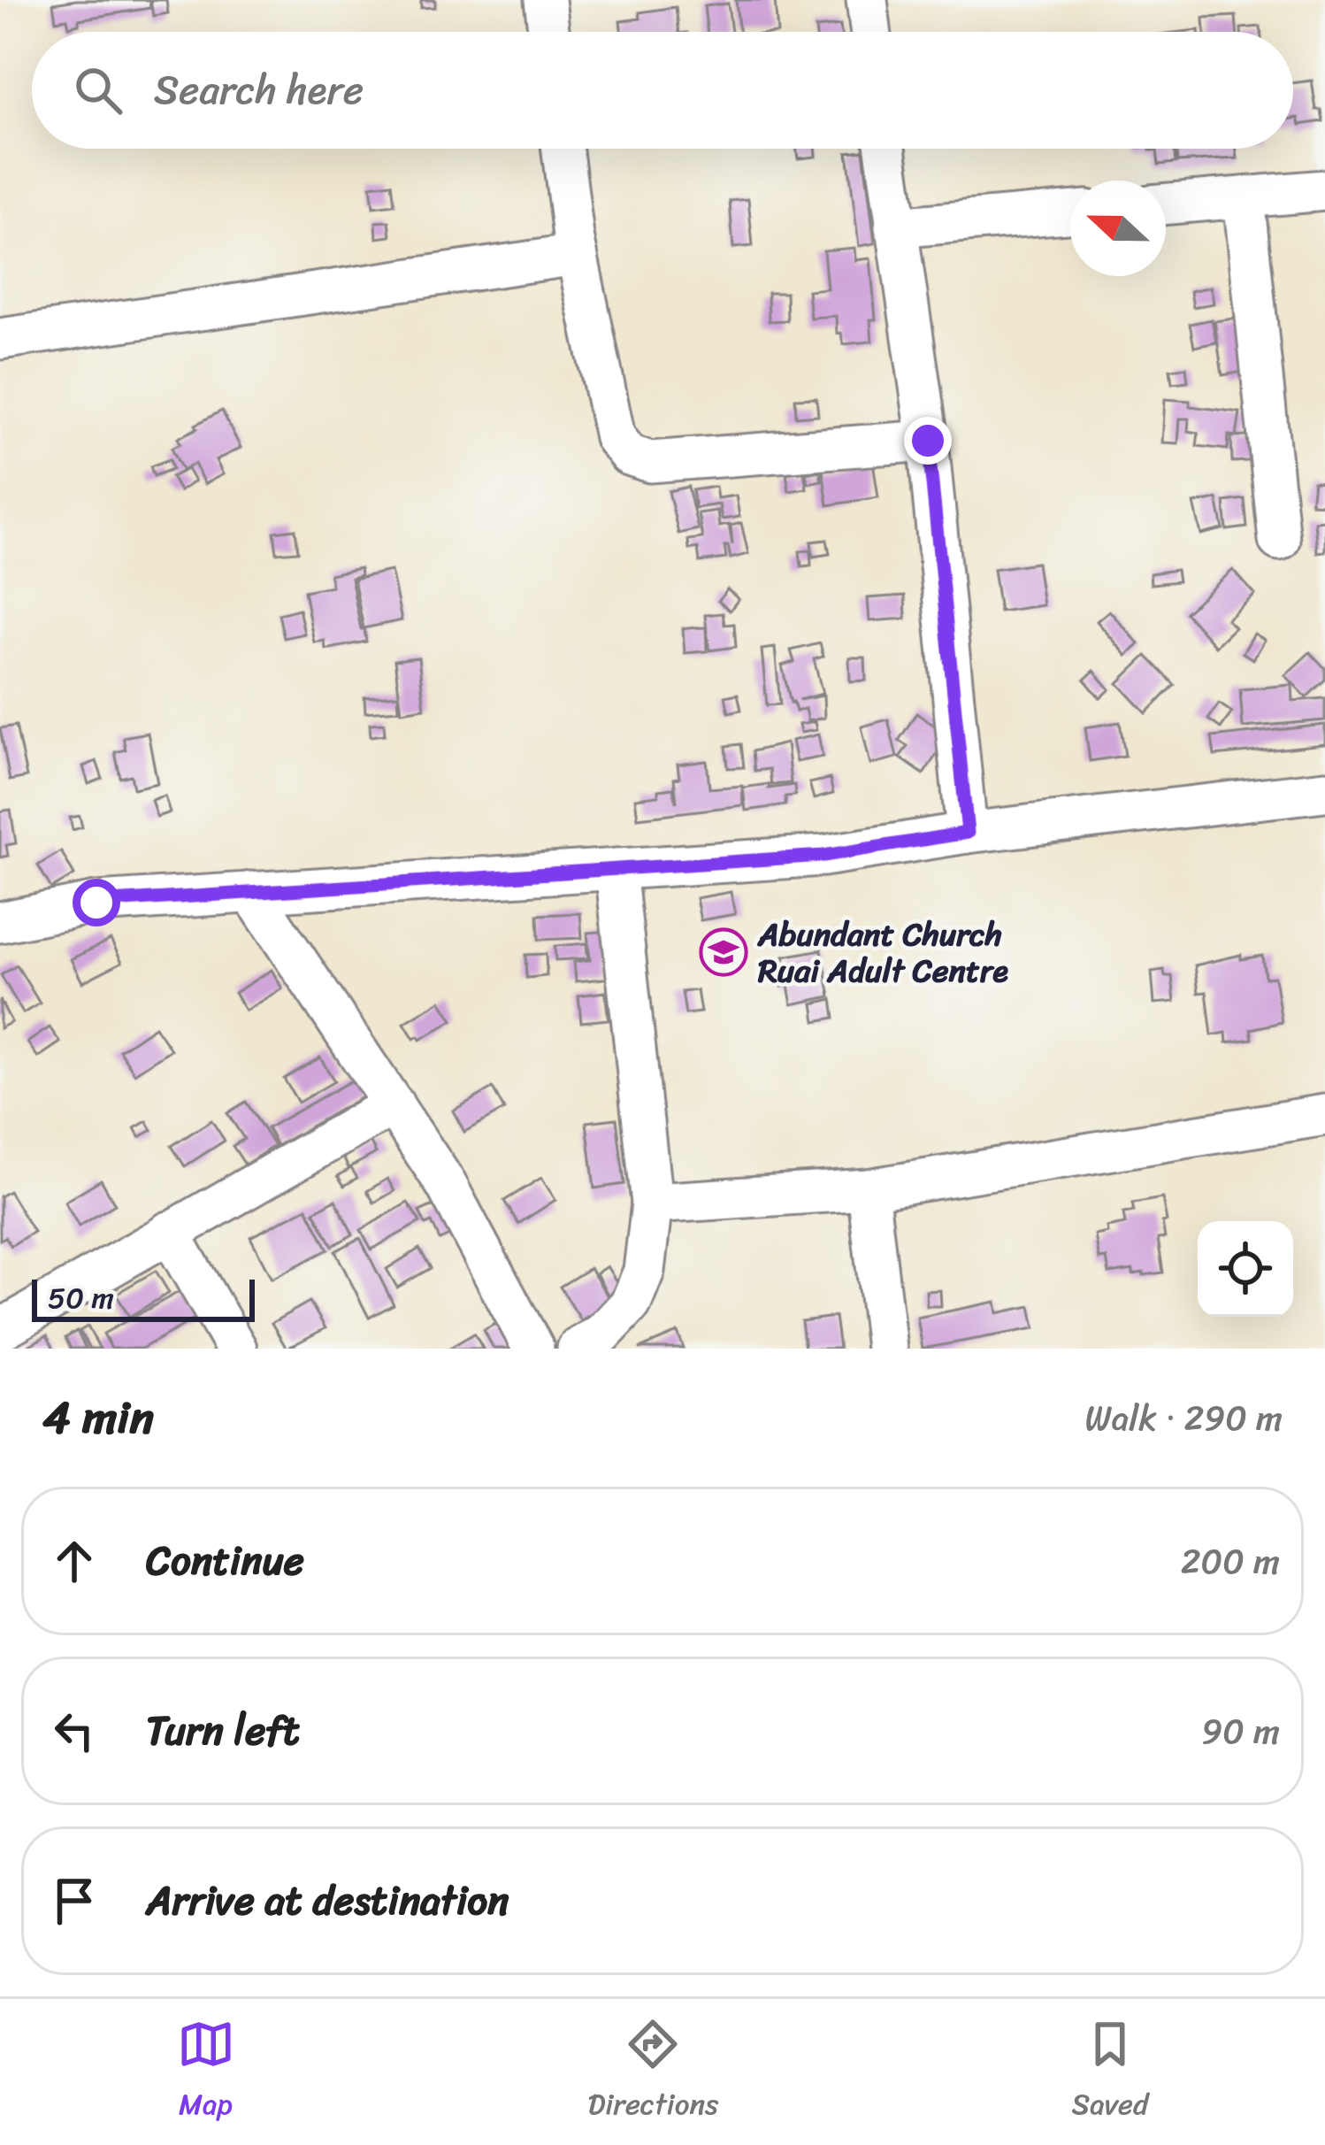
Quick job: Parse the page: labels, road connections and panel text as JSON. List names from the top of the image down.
{
  "places": {
    "school or university": ["Abundant Church Ruai Adult Centre"]
  },
  "scale_bar": "50 m",
  "north": "left",
  "page": {
    "search": "Search here",
    "scale": "50 m",
    "heading": ["4 min", "Walk · 290 m"],
    "list": [
      ["Continue", "200 m"],
      ["Turn left", "90 m"],
      "Arrive at destination"
    ],
    "nav": ["Map", "Directions", "Saved"]
  }
}
